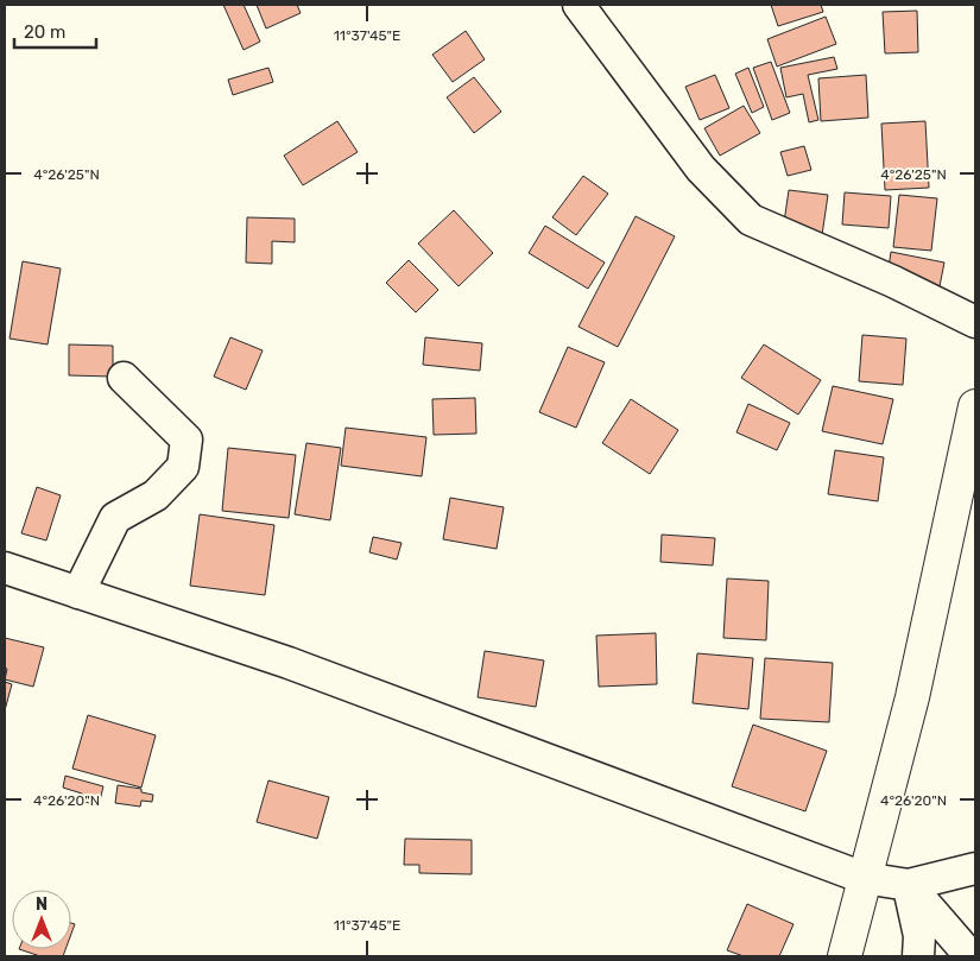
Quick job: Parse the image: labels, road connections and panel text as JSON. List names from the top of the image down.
{
  "scale_bar": "20 m",
  "north": "top",
  "coordinates": ["11°37'45\"E", "4°26'25\"N", "4°26'20\"N"]
}
